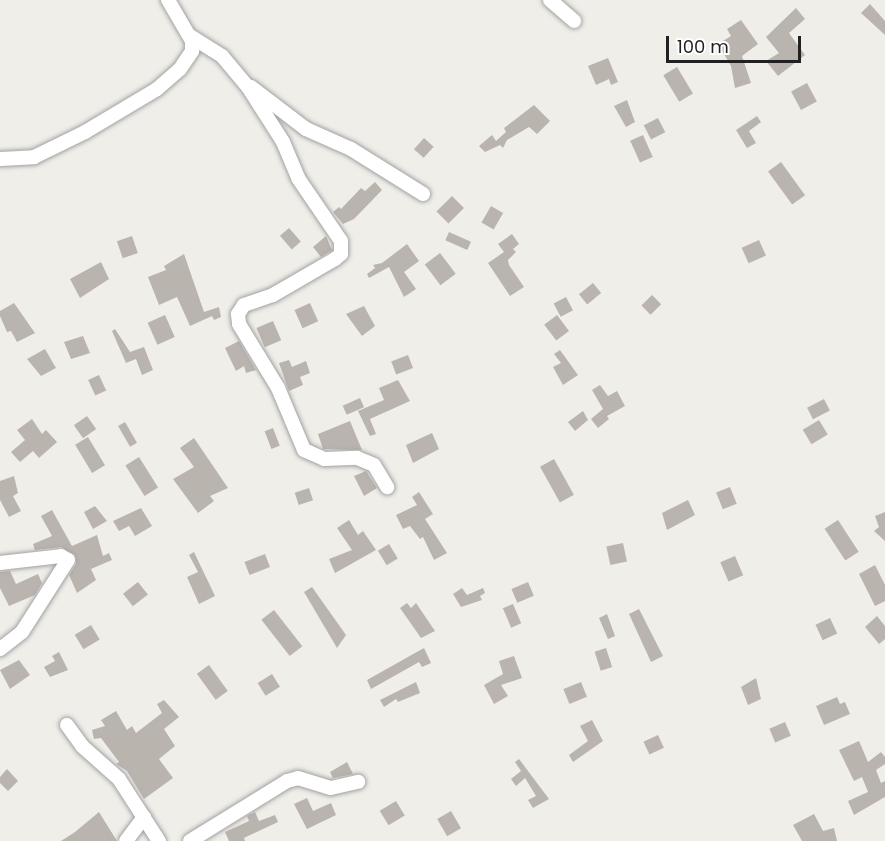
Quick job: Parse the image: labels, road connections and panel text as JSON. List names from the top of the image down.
{
  "scale_bar": "100 m"
}
